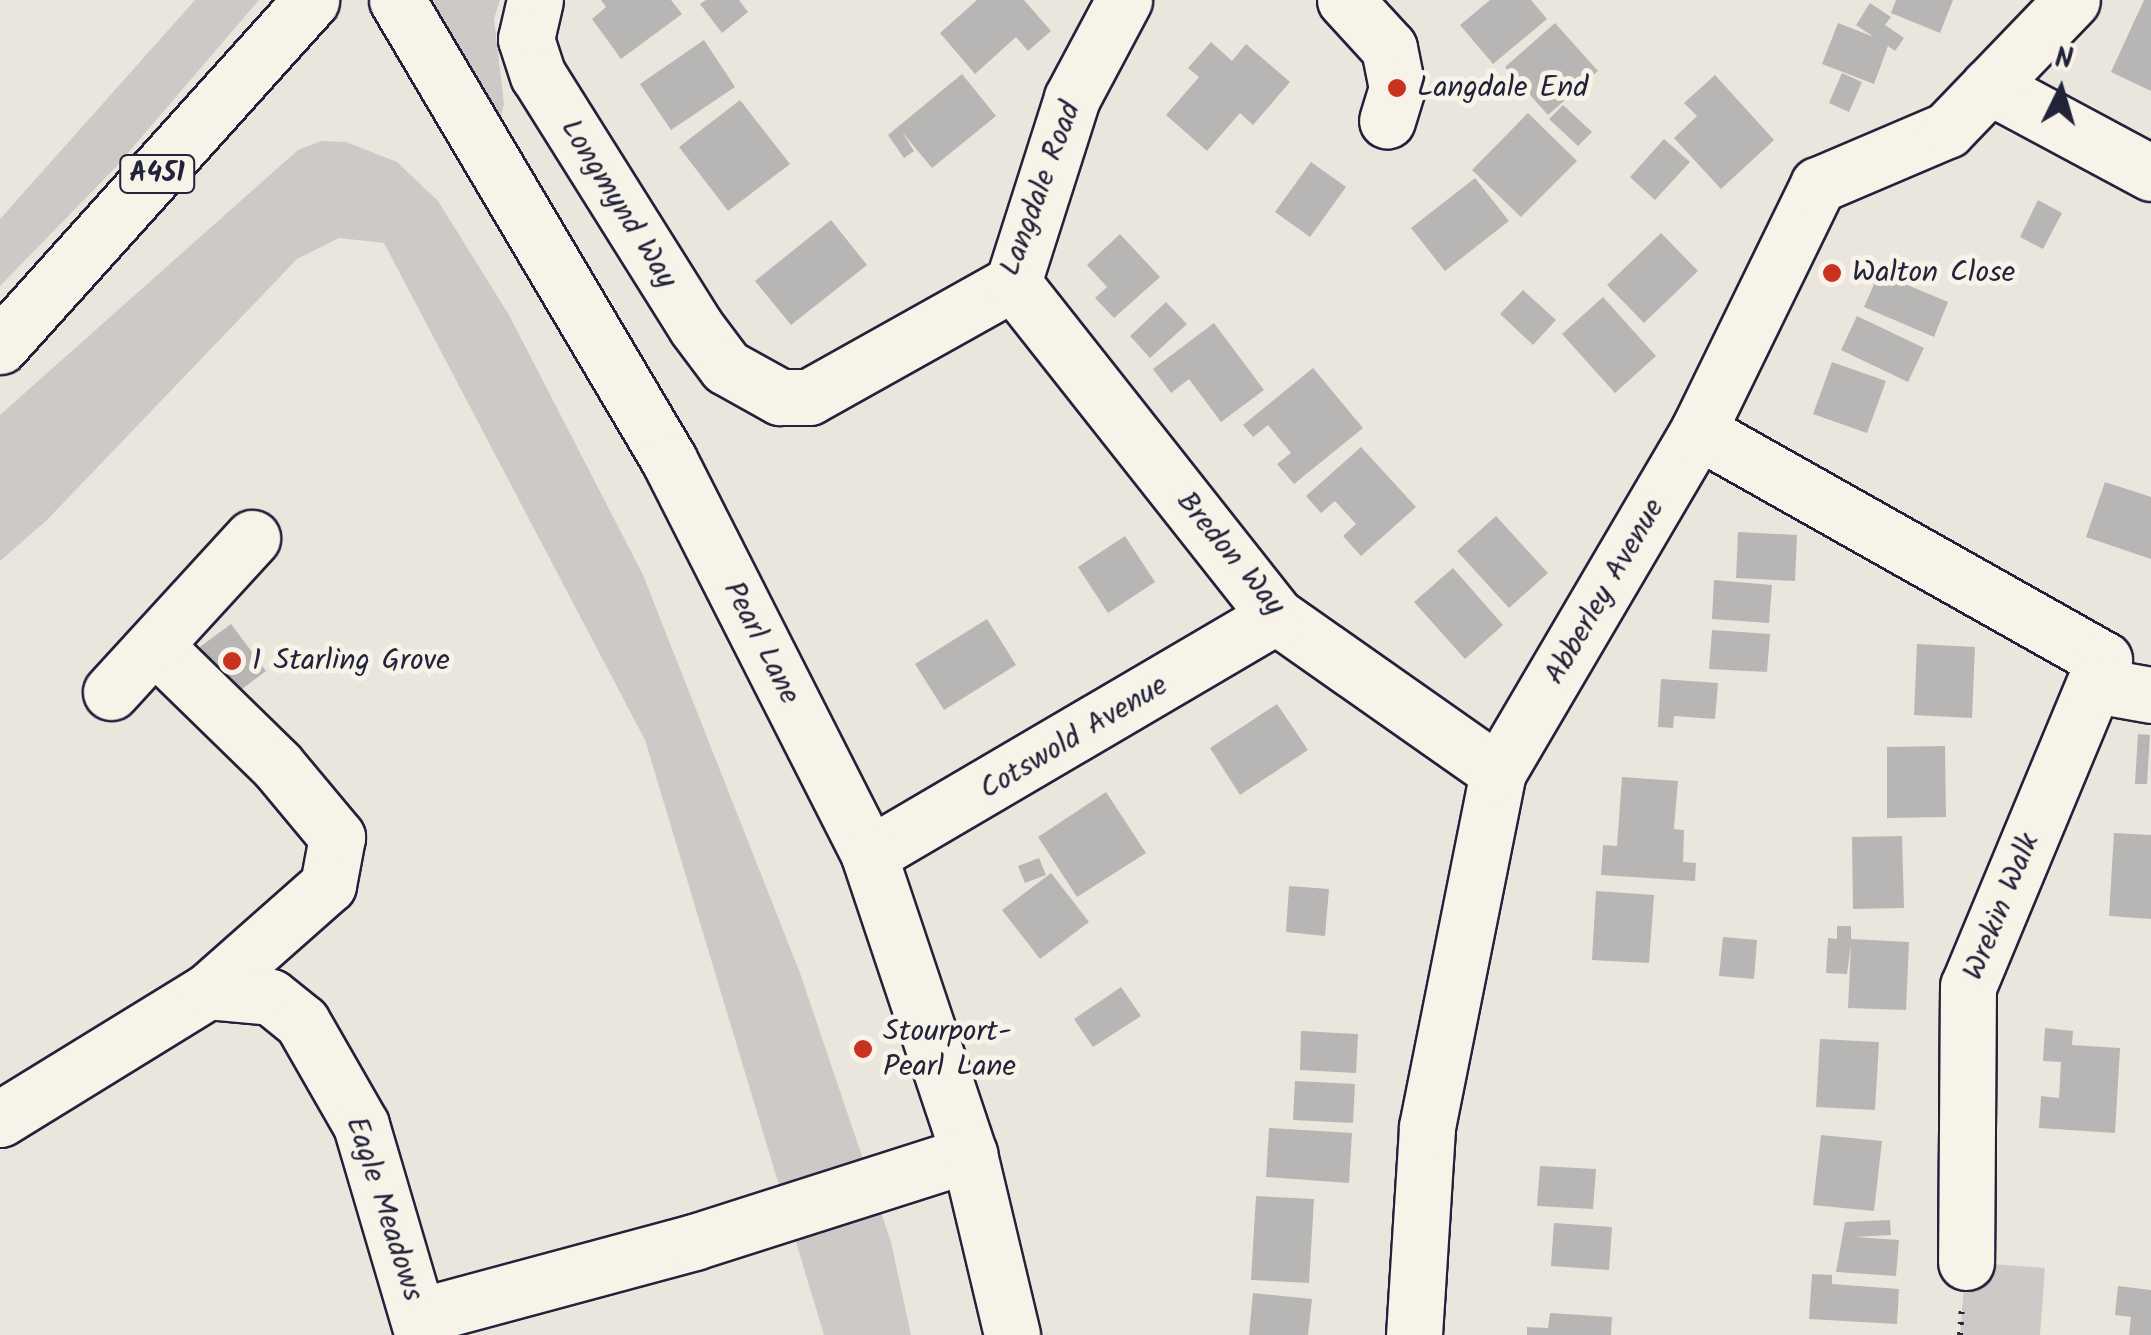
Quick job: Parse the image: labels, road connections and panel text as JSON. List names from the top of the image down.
{
  "streets": {
    "street": [
      "A451",
      "Langdale Road",
      "Longmynd Way",
      "Bredon Way",
      "Abberley Avenue",
      "Pearl Lane",
      "Cotswold Avenue",
      "Wrekin Walk",
      "Eagle Meadows"
    ]
  },
  "crossings": [
    ["Langdale Road", "Longmynd Way"],
    ["Langdale Road", "Bredon Way"],
    ["Bredon Way", "Abberley Avenue"],
    ["Bredon Way", "Cotswold Avenue"],
    ["Pearl Lane", "Cotswold Avenue"]
  ],
  "places": [
    "Langdale End",
    "Walton Close",
    "1 Starling Grove",
    "Stourport- Pearl Lane"
  ],
  "north": "top"
}
